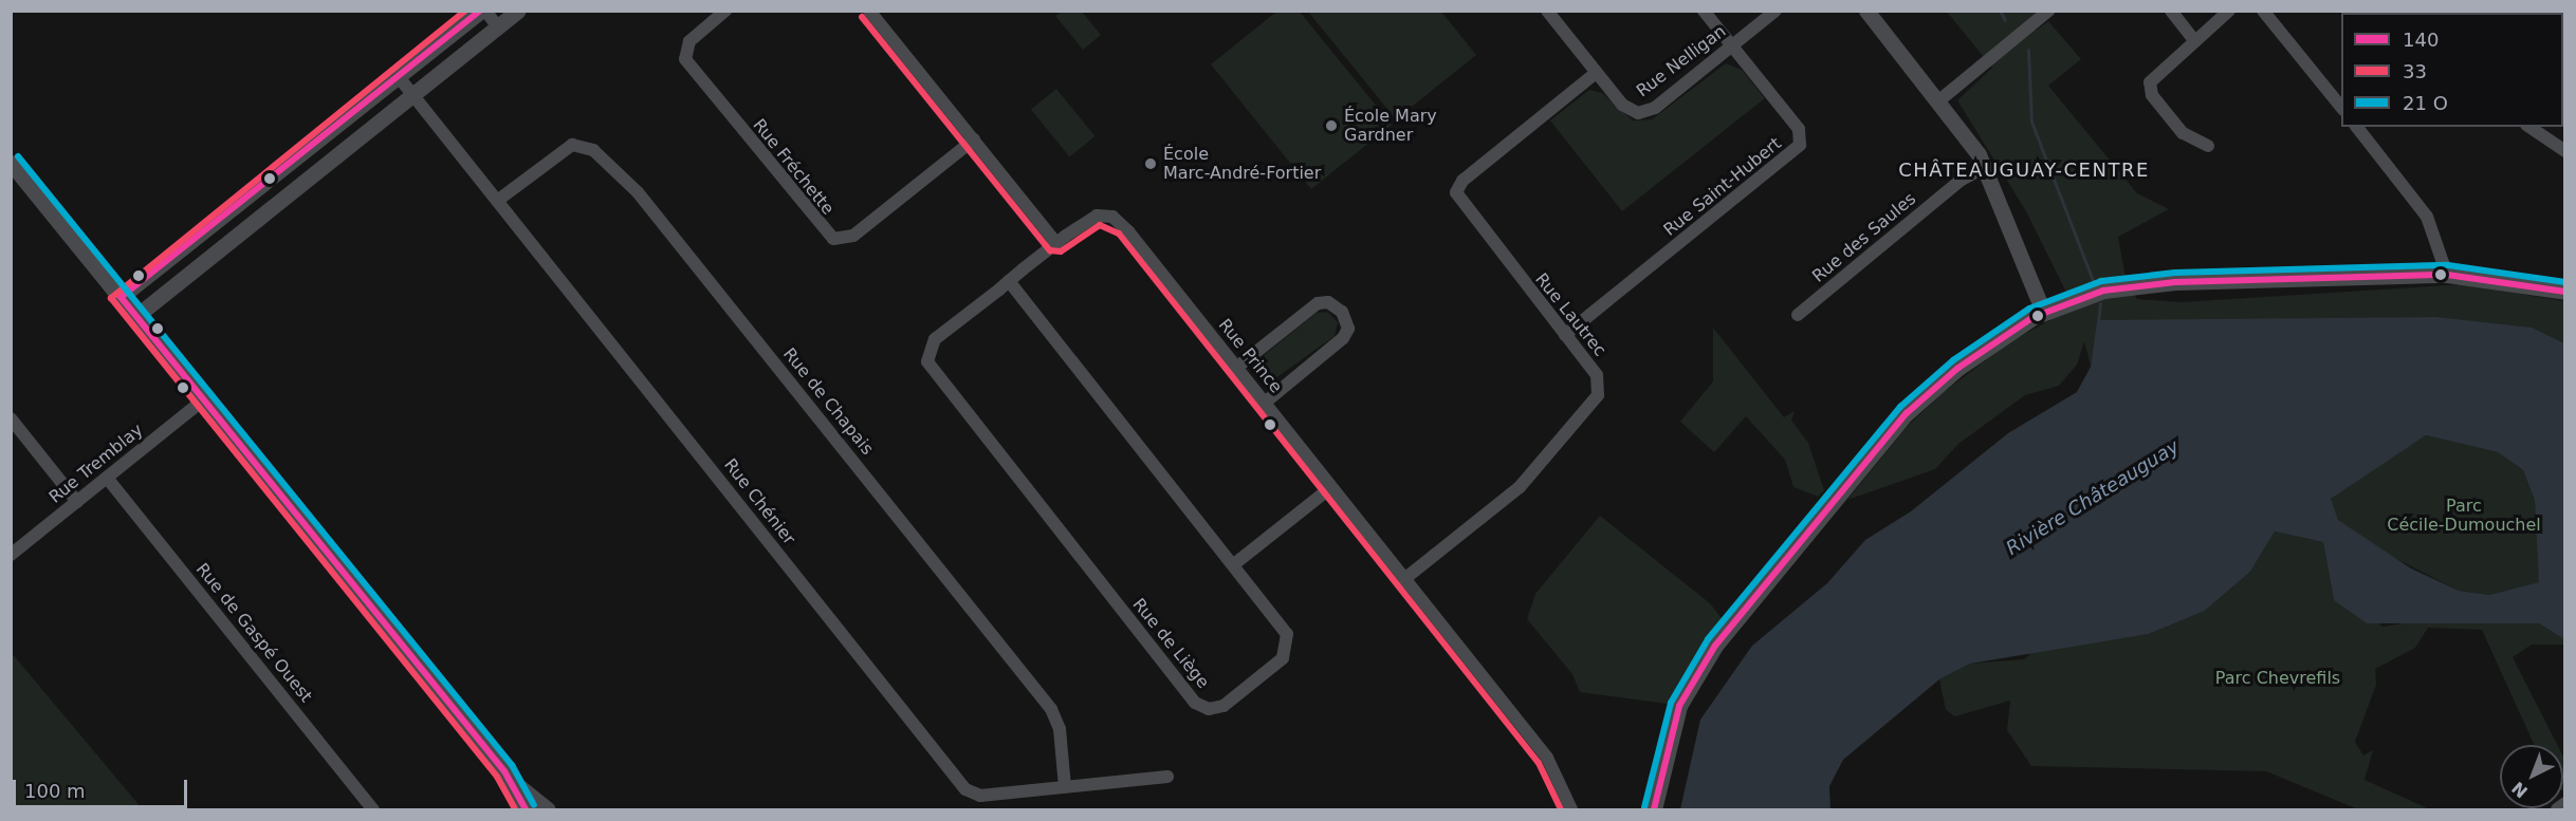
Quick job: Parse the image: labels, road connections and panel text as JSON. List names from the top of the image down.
{
  "streets": {
    "street": [
      "Rue Nelligan",
      "Rue Fréchette",
      "Rue Saint-Hubert",
      "Rue des Saules",
      "Rue Lautrec",
      "Rue Prince",
      "Rue de Chapais",
      "Rue Tremblay",
      "Rue Chénier",
      "Rue de Gaspé Ouest",
      "Rue de Liège"
    ]
  },
  "crossings": [
    ["Rue Nelligan", "Rue Saint-Hubert"],
    ["Rue Nelligan", "Rue Lautrec"],
    ["Rue Saint-Hubert", "Rue Lautrec"],
    ["Rue Lautrec", "Rue Prince"],
    ["Rue Prince", "Rue de Liège"],
    ["Rue de Chapais", "Rue Chénier"],
    ["Rue Tremblay", "Rue de Gaspé Ouest"]
  ],
  "districts": ["CHÂTEAUGUAY-CENTRE"],
  "water": ["Rivière Châteauguay"],
  "parks": ["Parc Cécile-Dumouchel", "Parc Chevrefils"],
  "places": ["École Mary Gardner", "École Marc-André-Fortier"],
  "lines": ["transit line 140", "transit line 33"],
  "legend": ["140", "33", "21 O"],
  "scale_bar": "100 m",
  "north": "bottom left"
}
